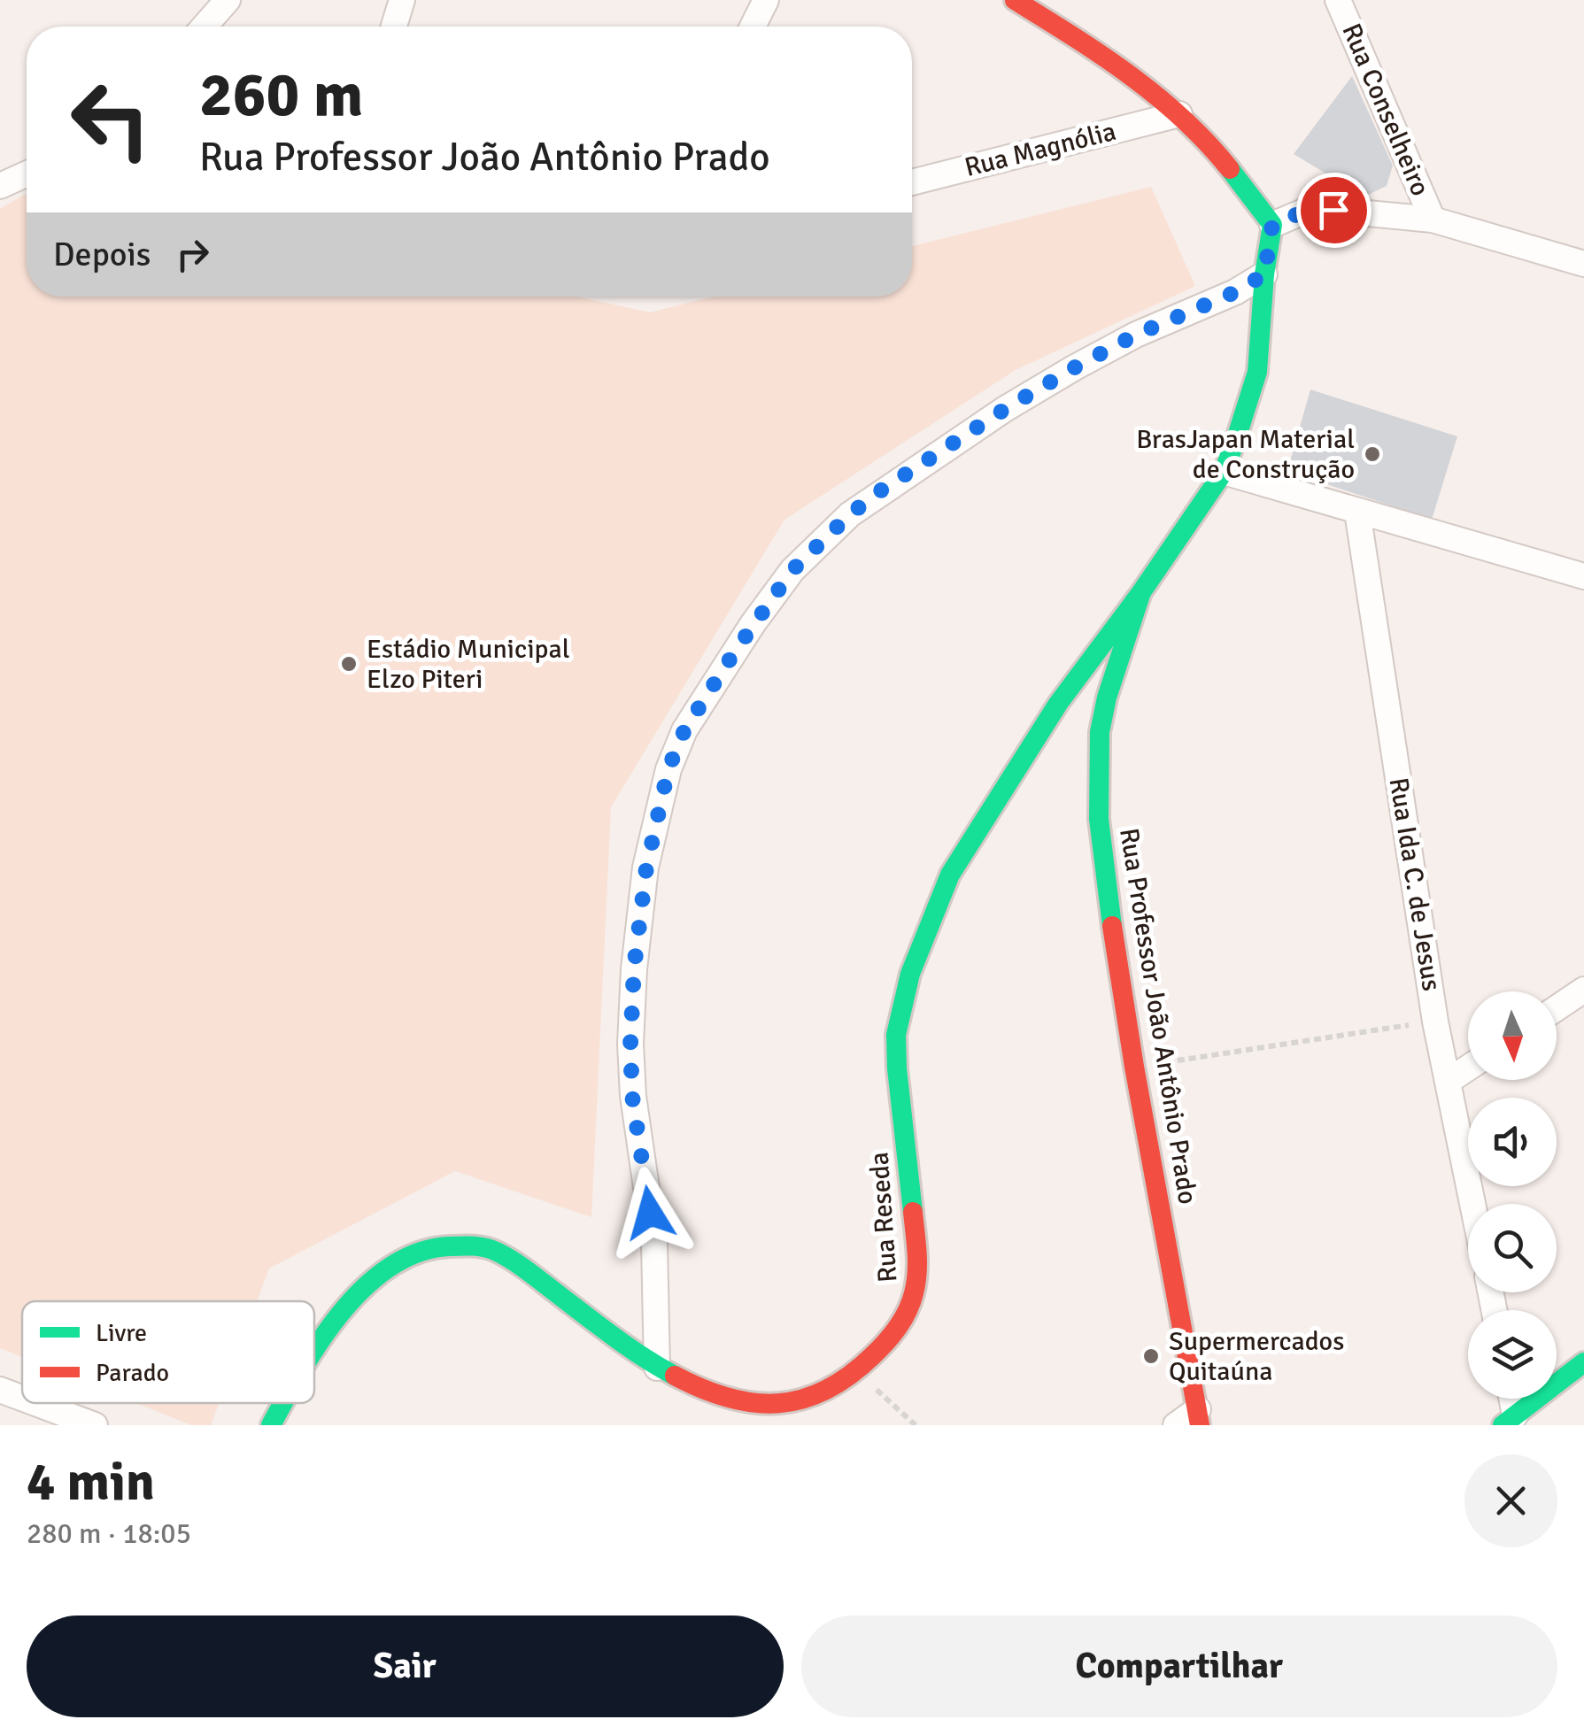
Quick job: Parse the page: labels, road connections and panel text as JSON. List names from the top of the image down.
{
  "streets": {
    "street": [
      "Rua Conselheiro",
      "Rua Magnólia",
      "Rua Ida C. de Jesus",
      "Rua Professor João Antônio Prado",
      "Rua Reseda"
    ]
  },
  "crossings": [
    ["Rua Professor João Antônio Prado", "Rua Reseda"]
  ],
  "places": ["BrasJapan Material de Construção", "Estádio Municipal Elzo Piteri", "Supermercados Quitaúna"],
  "legend": ["Livre", "Parado"],
  "north": "bottom",
  "page": {
    "turn": ["260 m", "Rua Professor João Antônio Prado"],
    "then": "Depois",
    "heading": ["4 min", "280 m · 18:05"],
    "buttons": ["Sair", "Compartilhar"]
  }
}
